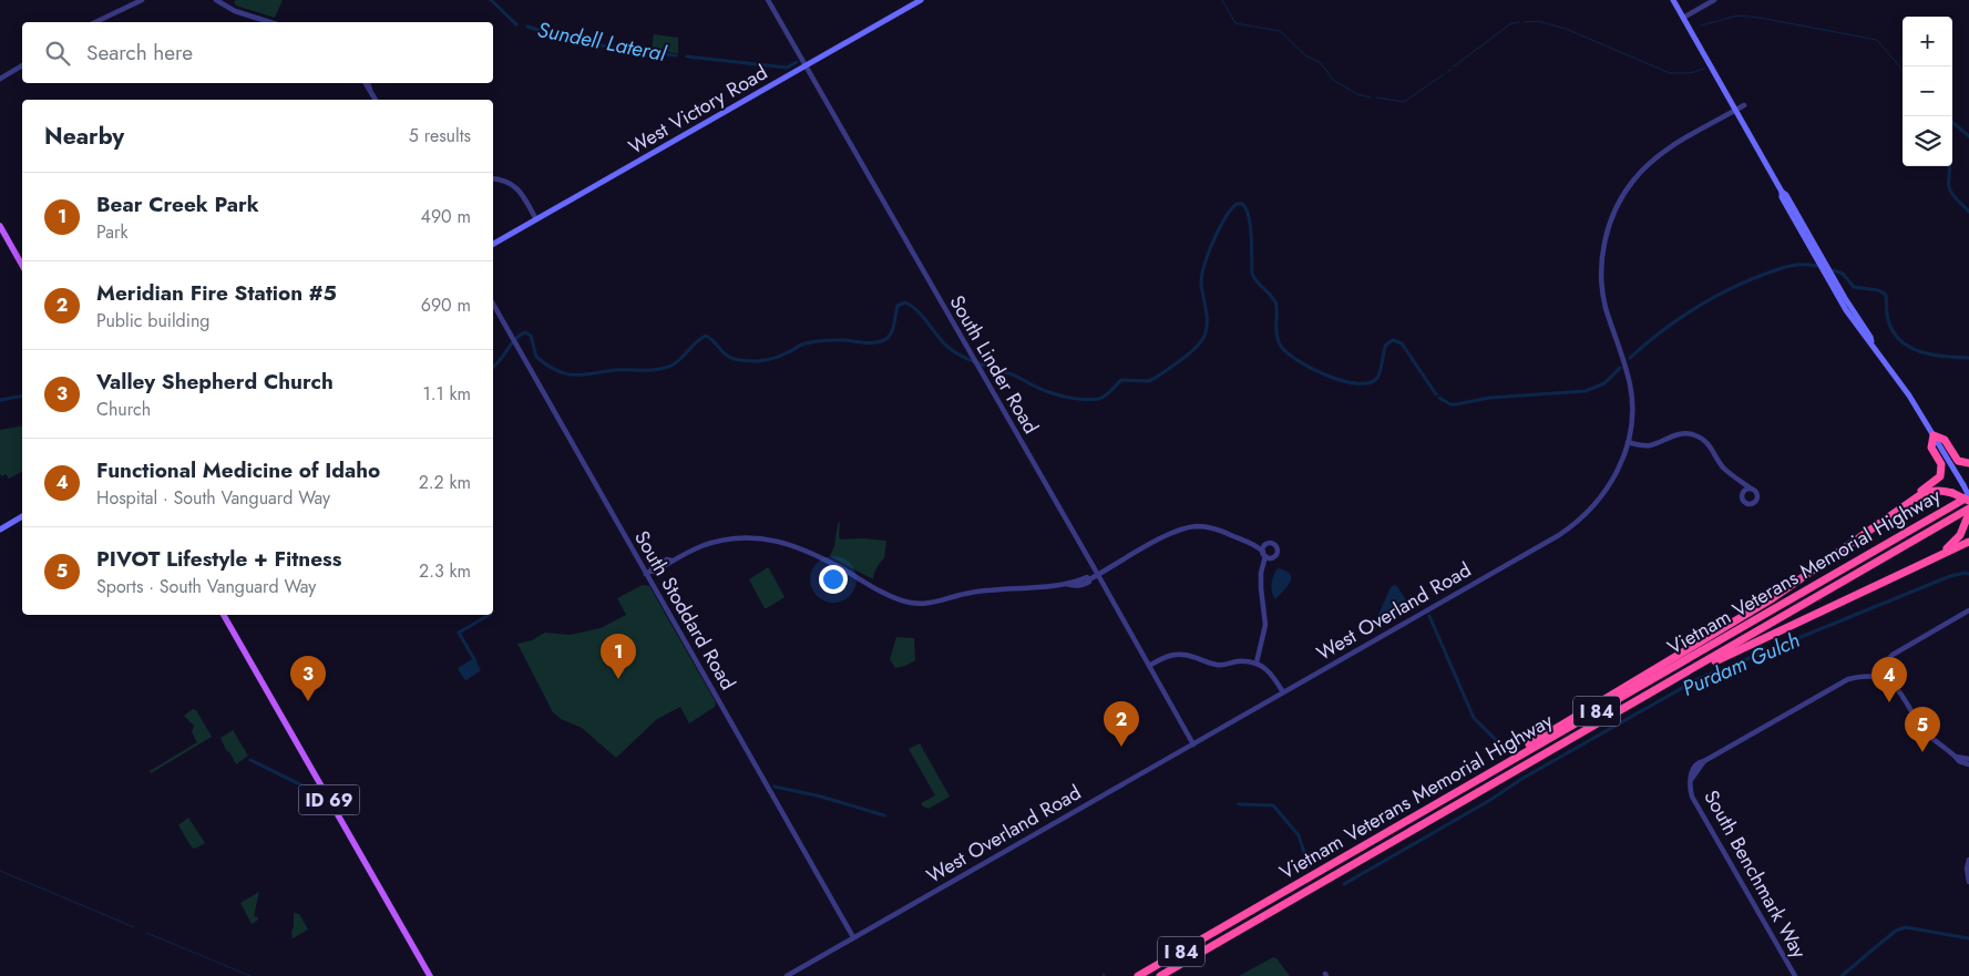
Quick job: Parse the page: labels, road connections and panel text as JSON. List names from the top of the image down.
{
  "streets": {
    "highway": ["Vietnam Veterans Memorial Highway", "I 84"],
    "main road": ["West Victory Road", "ID 69"],
    "street": [
      "South Linder Road",
      "South Stoddard Road",
      "West Overland Road",
      "South Benchmark Way"
    ]
  },
  "crossings": [
    ["West Victory Road", "South Linder Road"],
    ["South Linder Road", "West Overland Road"],
    ["South Stoddard Road", "West Overland Road"]
  ],
  "water": ["Sundell Lateral", "Purdam Gulch"],
  "page": {
    "map_buttons": ["+", "−"],
    "search": "Search here",
    "heading": ["Nearby", "5 results"],
    "list": [
      {
        "mark": "1",
        "name": "Bear Creek Park",
        "note": "Park",
        "value": "490 m"
      },
      {
        "mark": "2",
        "name": "Meridian Fire Station #5",
        "note": "Public building",
        "value": "690 m"
      },
      {
        "mark": "3",
        "name": "Valley Shepherd Church",
        "note": "Church",
        "value": "1.1 km"
      },
      {
        "mark": "4",
        "name": "Functional Medicine of Idaho",
        "note": "Hospital · South Vanguard Way",
        "value": "2.2 km"
      },
      {
        "mark": "5",
        "name": "PIVOT Lifestyle + Fitness",
        "note": "Sports · South Vanguard Way",
        "value": "2.3 km"
      }
    ],
    "pins": [
      "1",
      "3",
      "4",
      "2",
      "5"
    ]
  }
}
